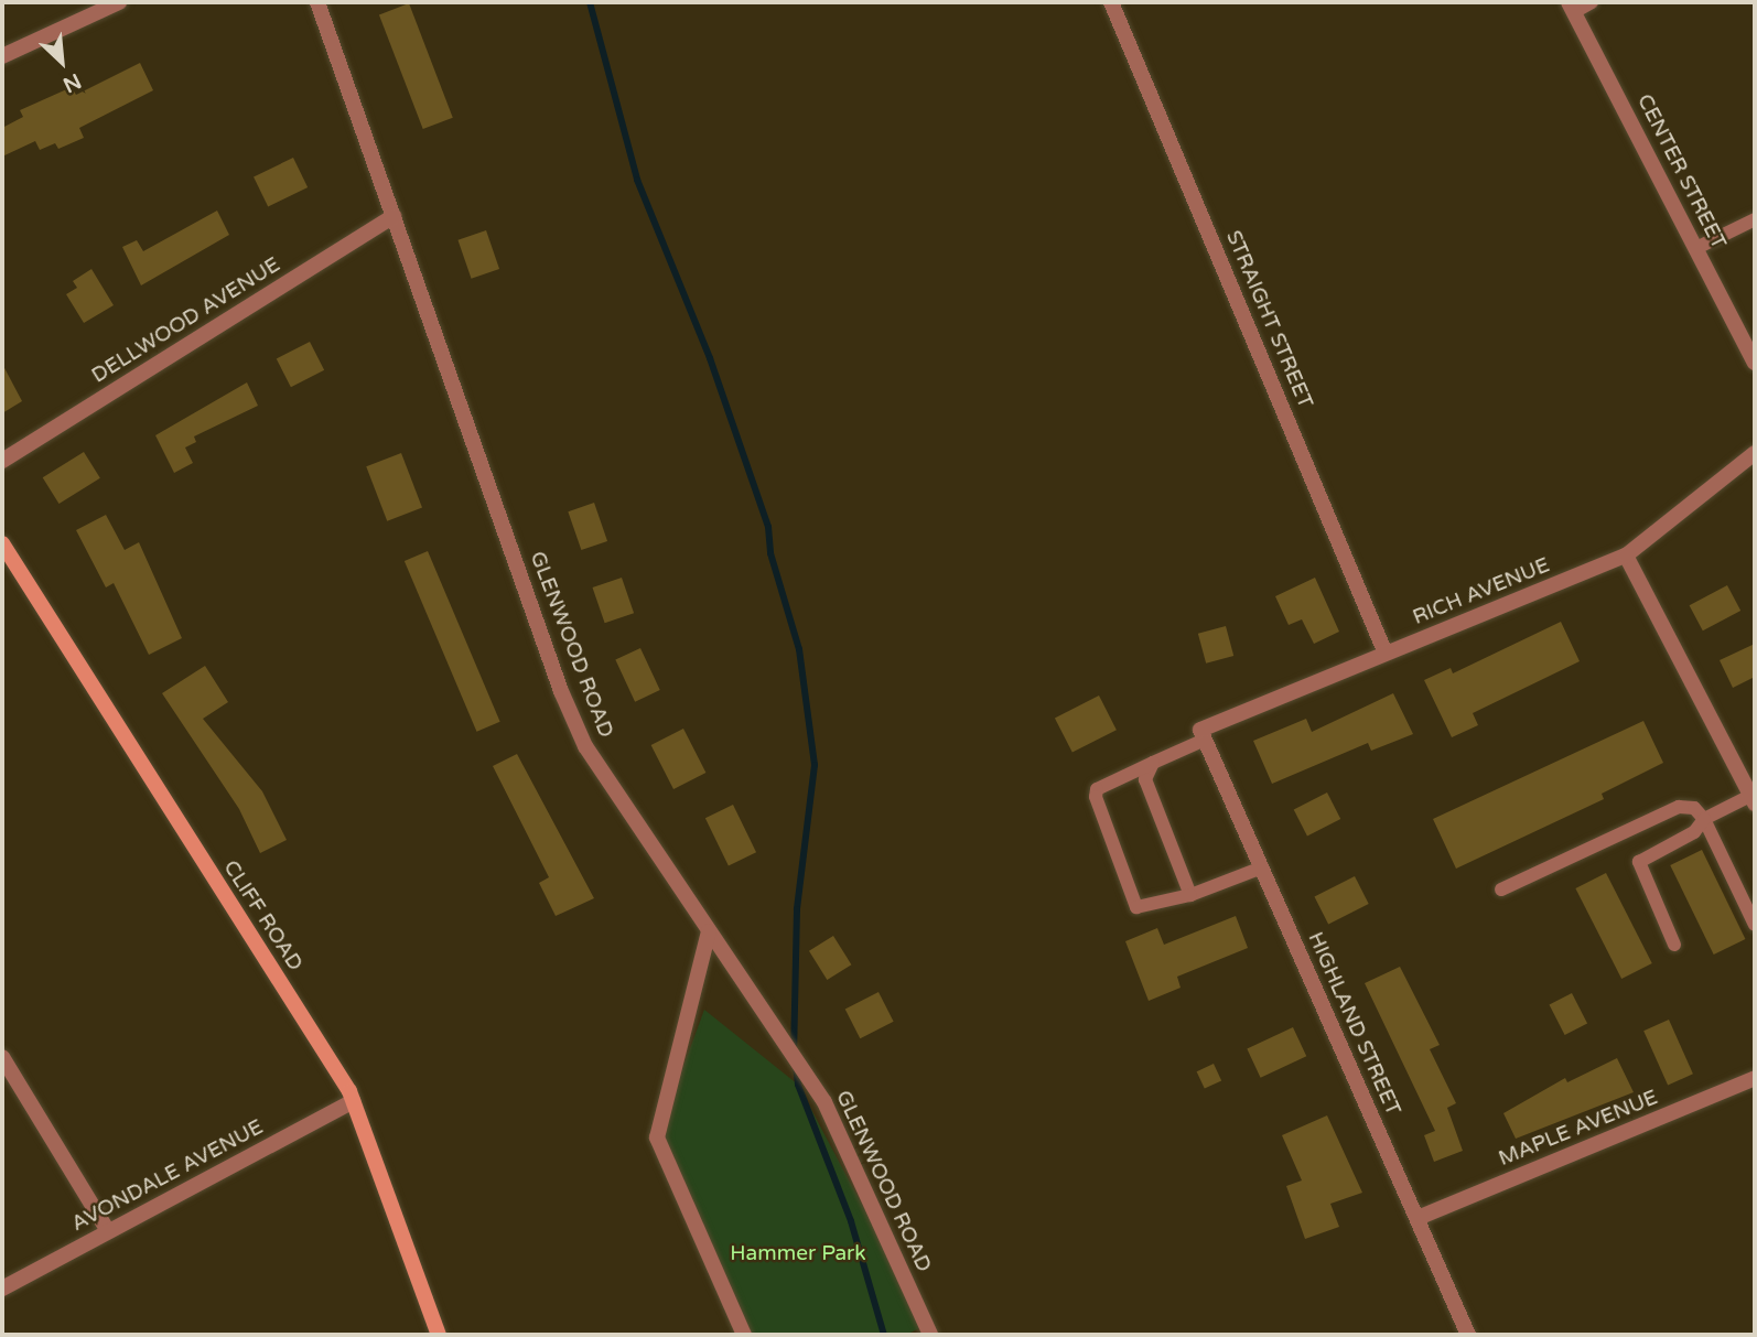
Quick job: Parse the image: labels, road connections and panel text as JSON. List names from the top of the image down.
{
  "streets": {
    "street": [
      "CENTER STREET",
      "STRAIGHT STREET",
      "DELLWOOD AVENUE",
      "RICH AVENUE",
      "GLENWOOD ROAD",
      "CLIFF ROAD",
      "HIGHLAND STREET",
      "MAPLE AVENUE",
      "AVONDALE AVENUE"
    ]
  },
  "crossings": [
    ["STRAIGHT STREET", "RICH AVENUE"],
    ["DELLWOOD AVENUE", "GLENWOOD ROAD"],
    ["RICH AVENUE", "HIGHLAND STREET"],
    ["CLIFF ROAD", "AVONDALE AVENUE"],
    ["HIGHLAND STREET", "MAPLE AVENUE"]
  ],
  "parks": ["Hammer Park"],
  "north": "bottom right"
}
